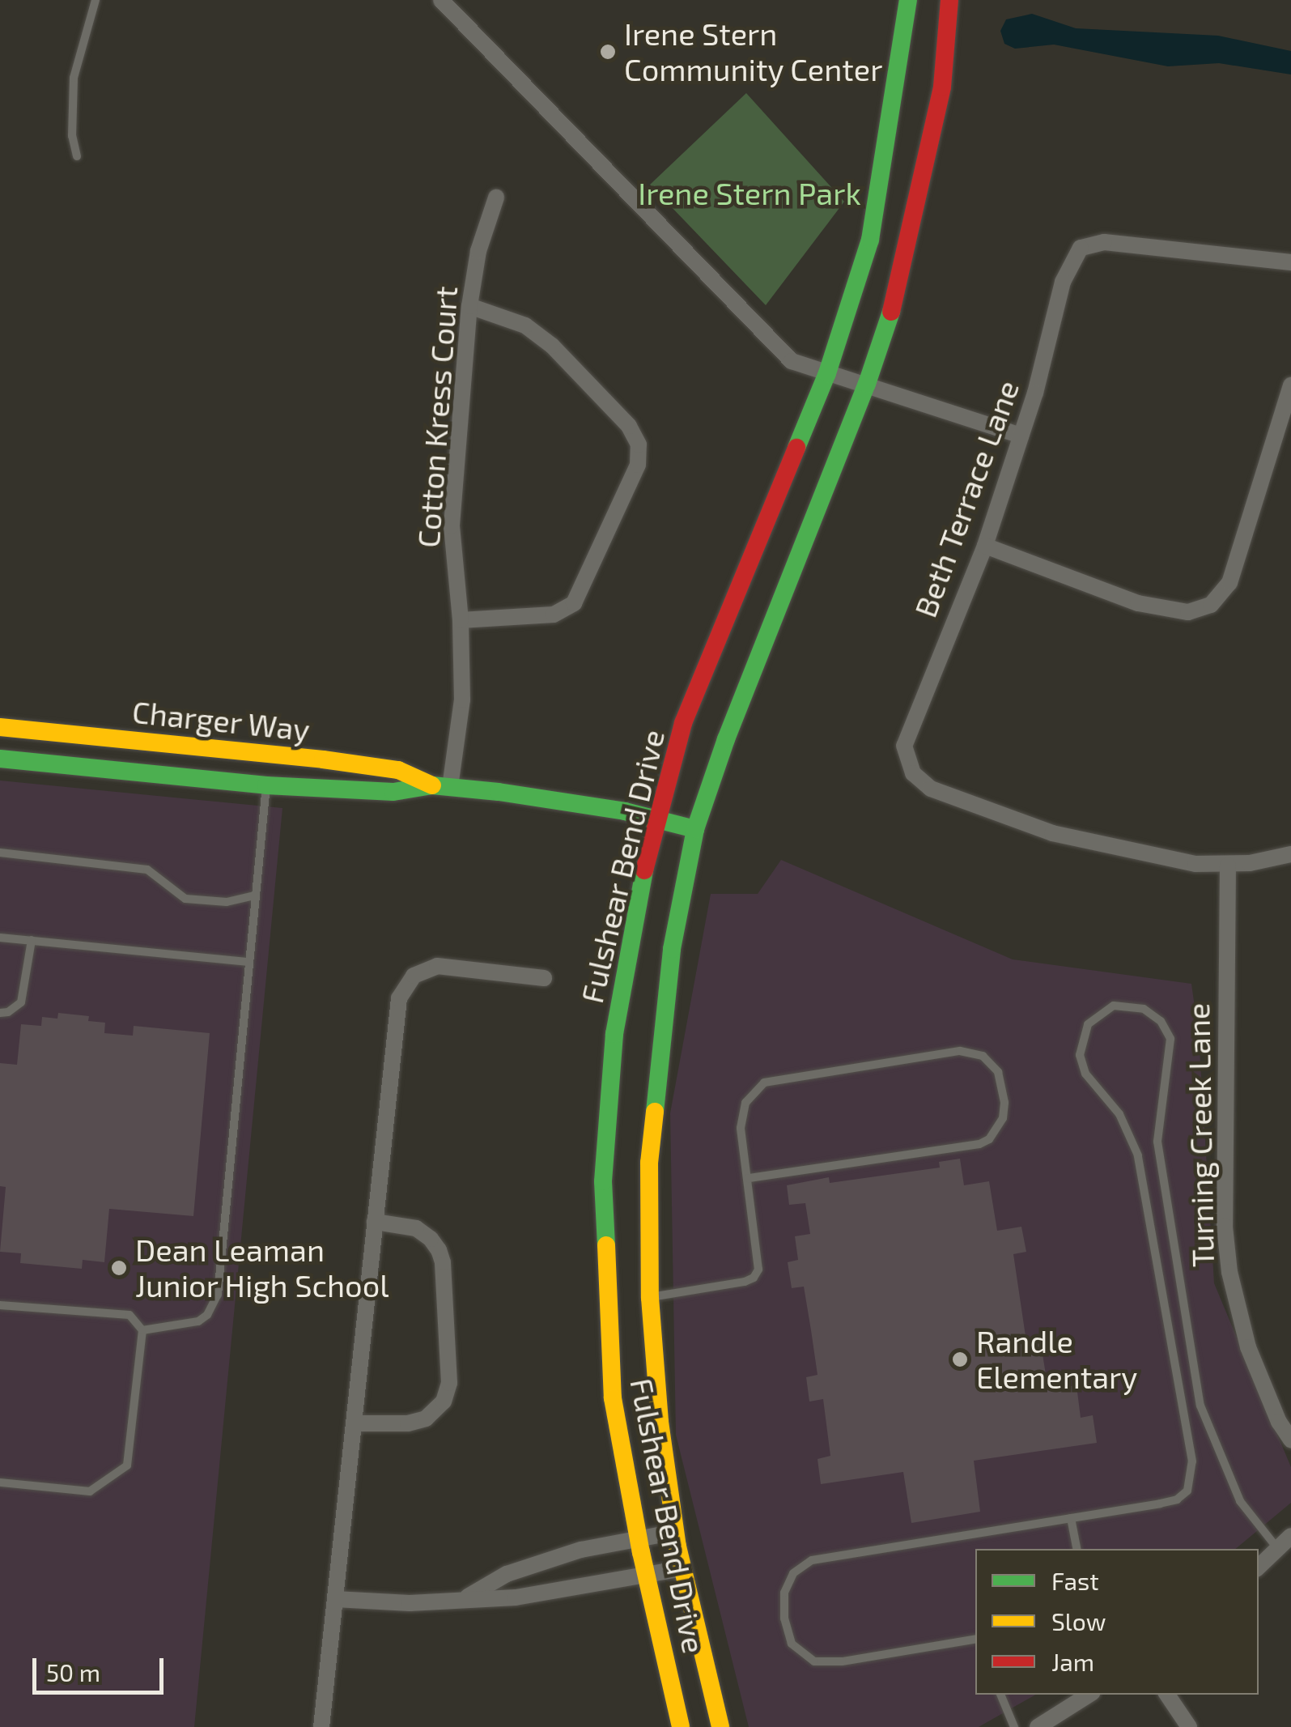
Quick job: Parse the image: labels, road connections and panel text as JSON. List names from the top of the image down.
{
  "streets": {
    "street": [
      "Cotton Kress Court",
      "Beth Terrace Lane",
      "Charger Way",
      "Fulshear Bend Drive",
      "Turning Creek Lane"
    ]
  },
  "crossings": [
    ["Cotton Kress Court", "Charger Way"],
    ["Beth Terrace Lane", "Turning Creek Lane"],
    ["Charger Way", "Fulshear Bend Drive"]
  ],
  "parks": ["Irene Stern Park"],
  "places": ["Irene Stern Community Center", "Dean Leaman Junior High School", "Randle Elementary"],
  "legend": ["Fast", "Slow", "Jam"],
  "scale_bar": "50 m"
}
